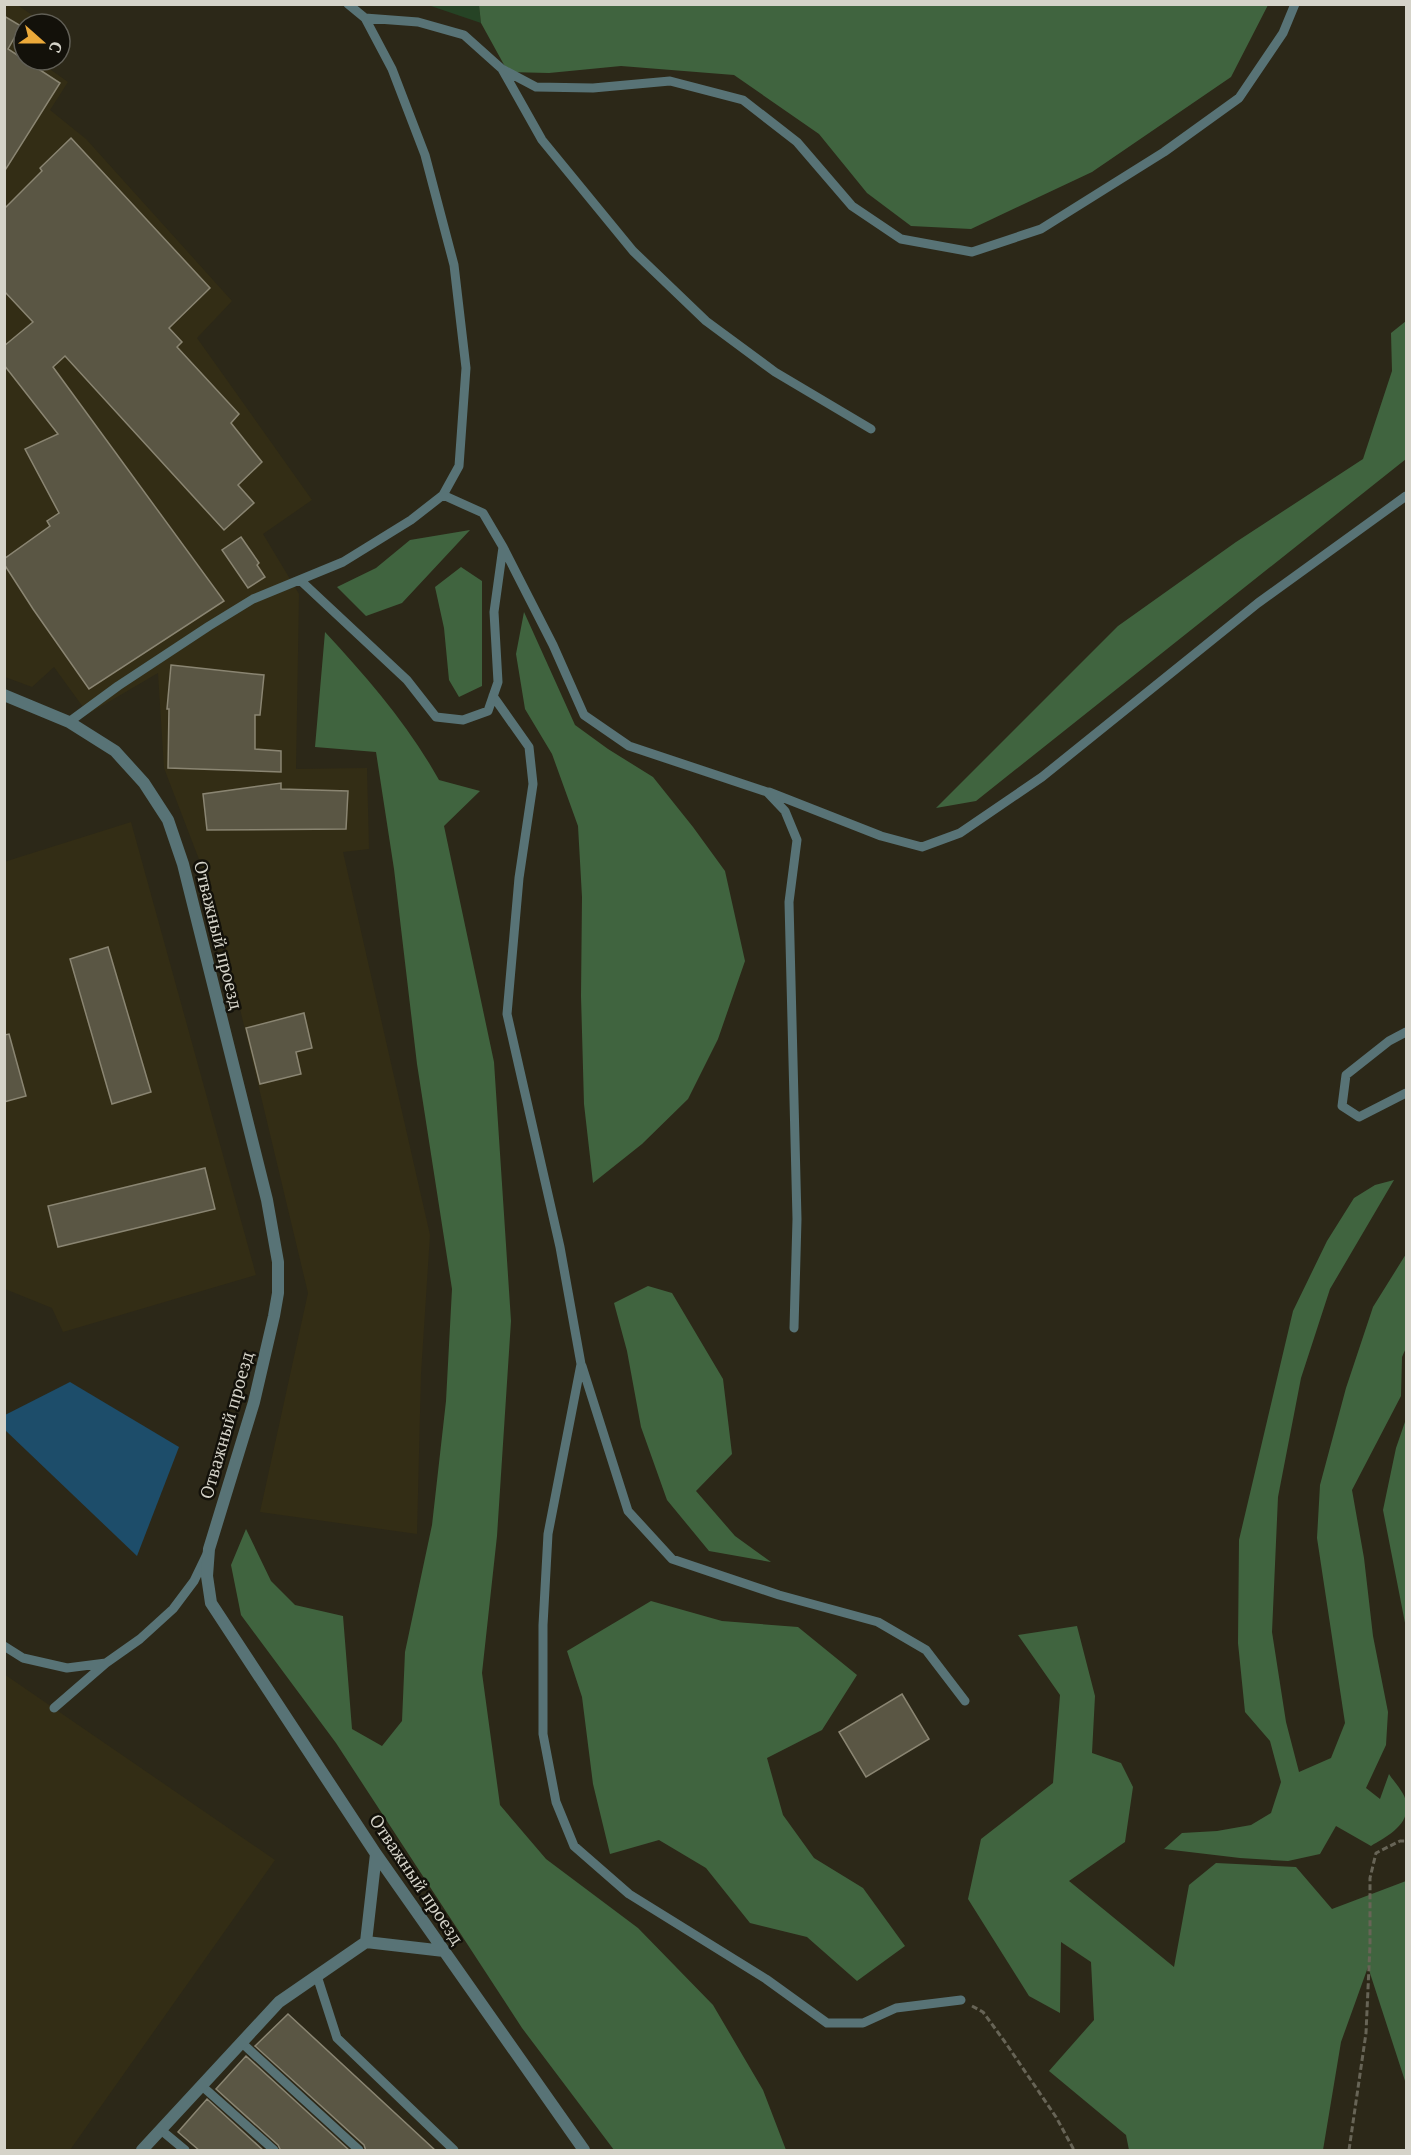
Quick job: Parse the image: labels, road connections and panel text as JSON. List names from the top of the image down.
{
  "streets": {
    "street": ["Отважный проезд"]
  },
  "north": "right"
}
